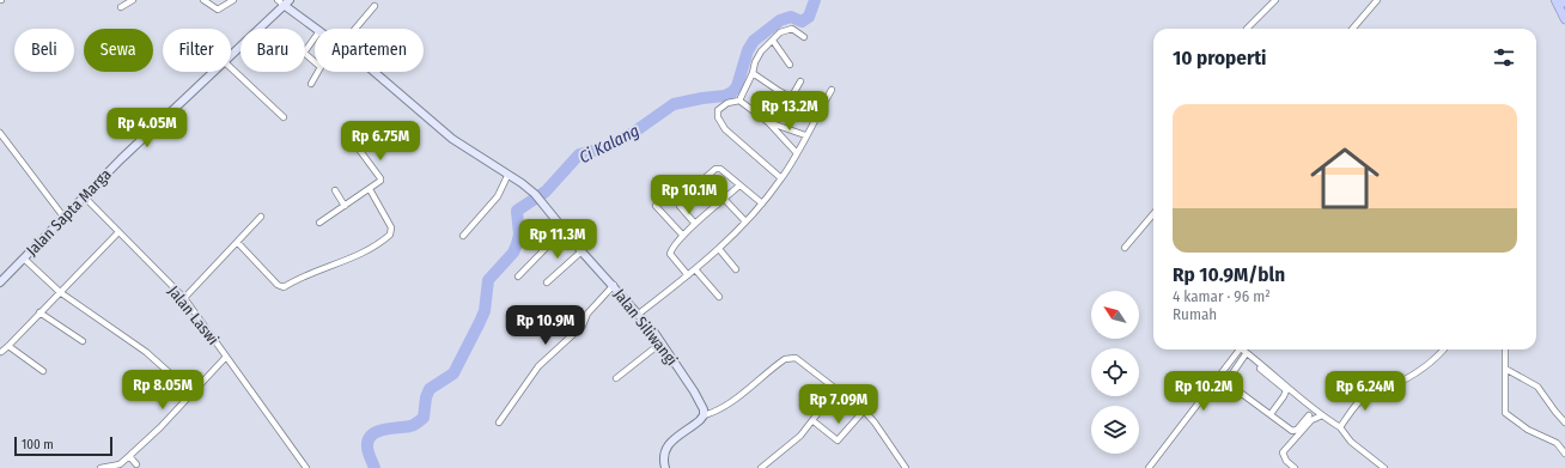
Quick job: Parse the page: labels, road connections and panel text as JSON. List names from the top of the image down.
{
  "streets": {
    "street": ["Jalan Sapta Marga", "Jalan Laswi", "Jalan Siliwangi"]
  },
  "crossings": [
    ["Jalan Sapta Marga", "Jalan Laswi"],
    ["Jalan Sapta Marga", "Jalan Siliwangi"]
  ],
  "water": ["Ci Kalang"],
  "scale_bar": "100 m",
  "north": "top left",
  "page": {
    "chip": [
      "Beli",
      "Sewa",
      "Filter",
      "Baru",
      "Apartemen"
    ],
    "heading": "10 properti",
    "list": [
      {
        "name": "Rp 10.9M/bln",
        "note": "4 kamar · 96 m² · Rumah"
      }
    ],
    "price": [
      "Rp 13.2M",
      "Rp 4.05M",
      "Rp 6.75M",
      "Rp 10.1M",
      "Rp 11.3M",
      "Rp 10.9M",
      "Rp 8.05M",
      "Rp 10.2M",
      "Rp 6.24M",
      "Rp 7.09M"
    ],
    "scale": "100 m"
  }
}
